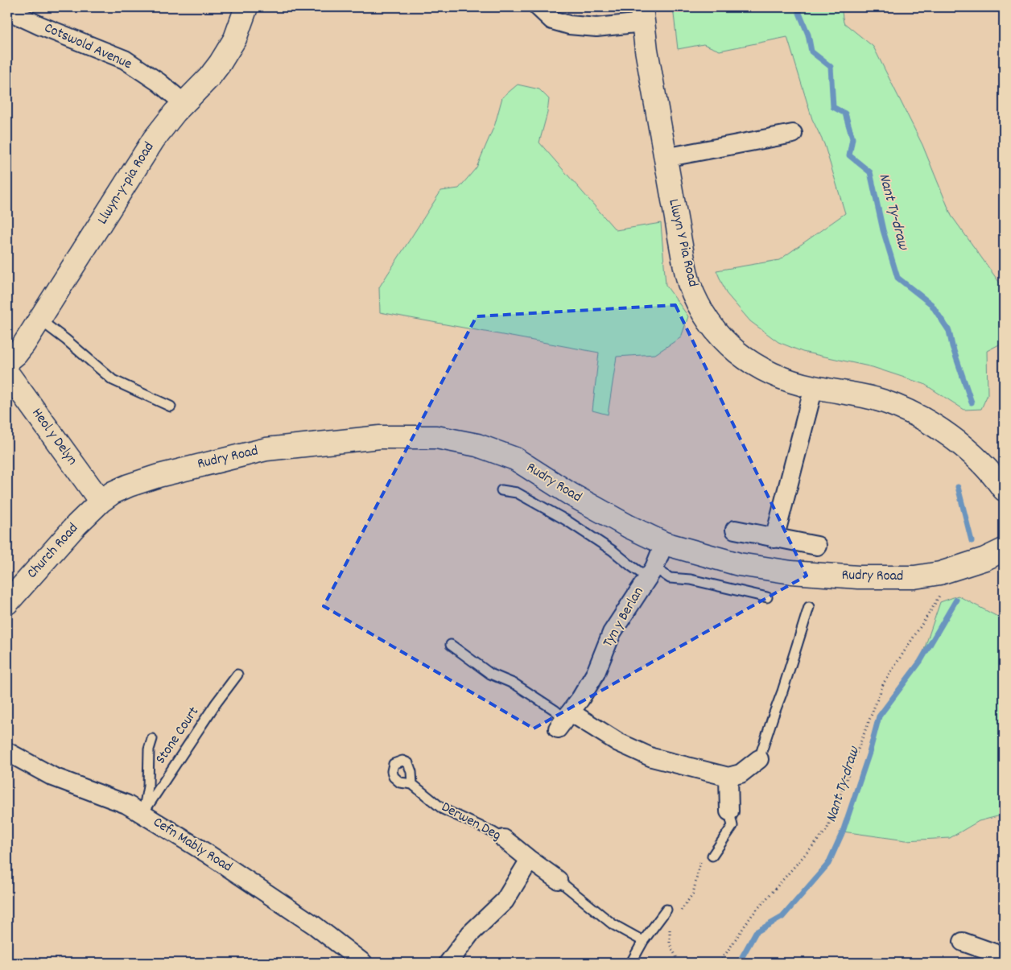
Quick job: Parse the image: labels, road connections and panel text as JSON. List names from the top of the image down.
{
  "streets": {
    "street": [
      "Cotswold Avenue",
      "Llwyn-y-pia Road",
      "Llwyn Y Pia Road",
      "Heol y Delyn",
      "Rudry Road",
      "Church Road",
      "Tyn y Berlan",
      "Derwen Deg",
      "Cefn Mably Road"
    ],
    "lane": ["Stone Court"]
  },
  "crossings": [
    ["Cotswold Avenue", "Llwyn-y-pia Road"],
    ["Heol y Delyn", "Rudry Road"],
    ["Heol y Delyn", "Church Road"],
    ["Rudry Road", "Church Road"],
    ["Rudry Road", "Tyn y Berlan"],
    ["Stone Court", "Cefn Mably Road"]
  ],
  "water": ["Nant Ty-draw"]
}
